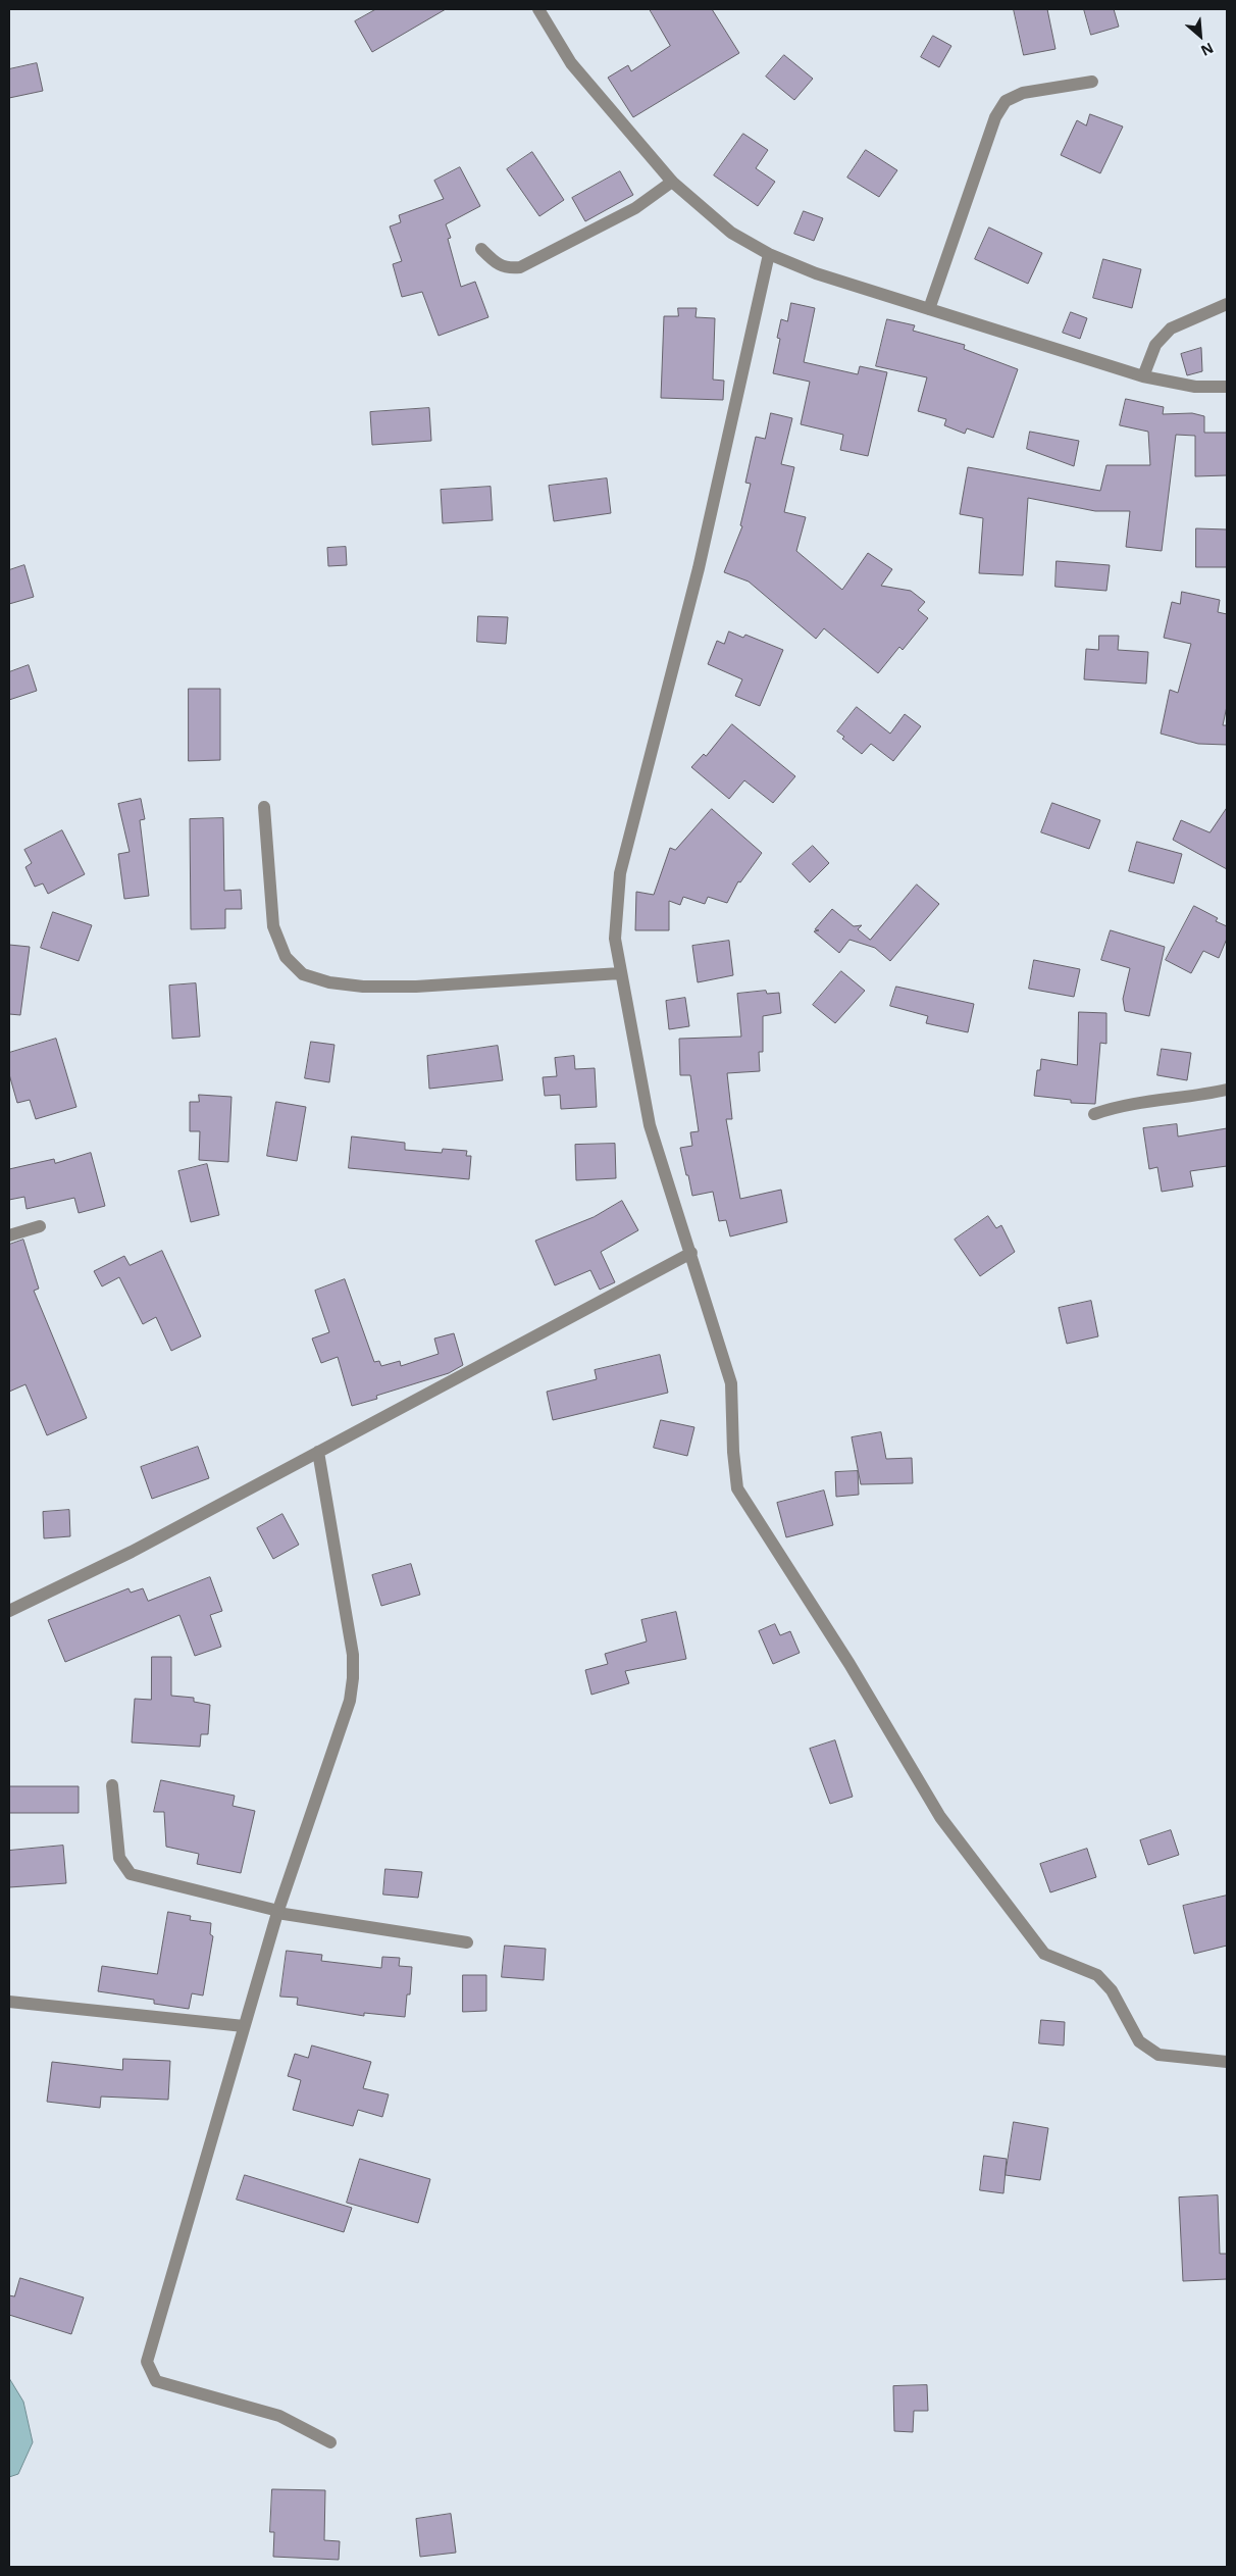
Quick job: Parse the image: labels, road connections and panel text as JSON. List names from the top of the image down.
{
  "north": "bottom right"
}
